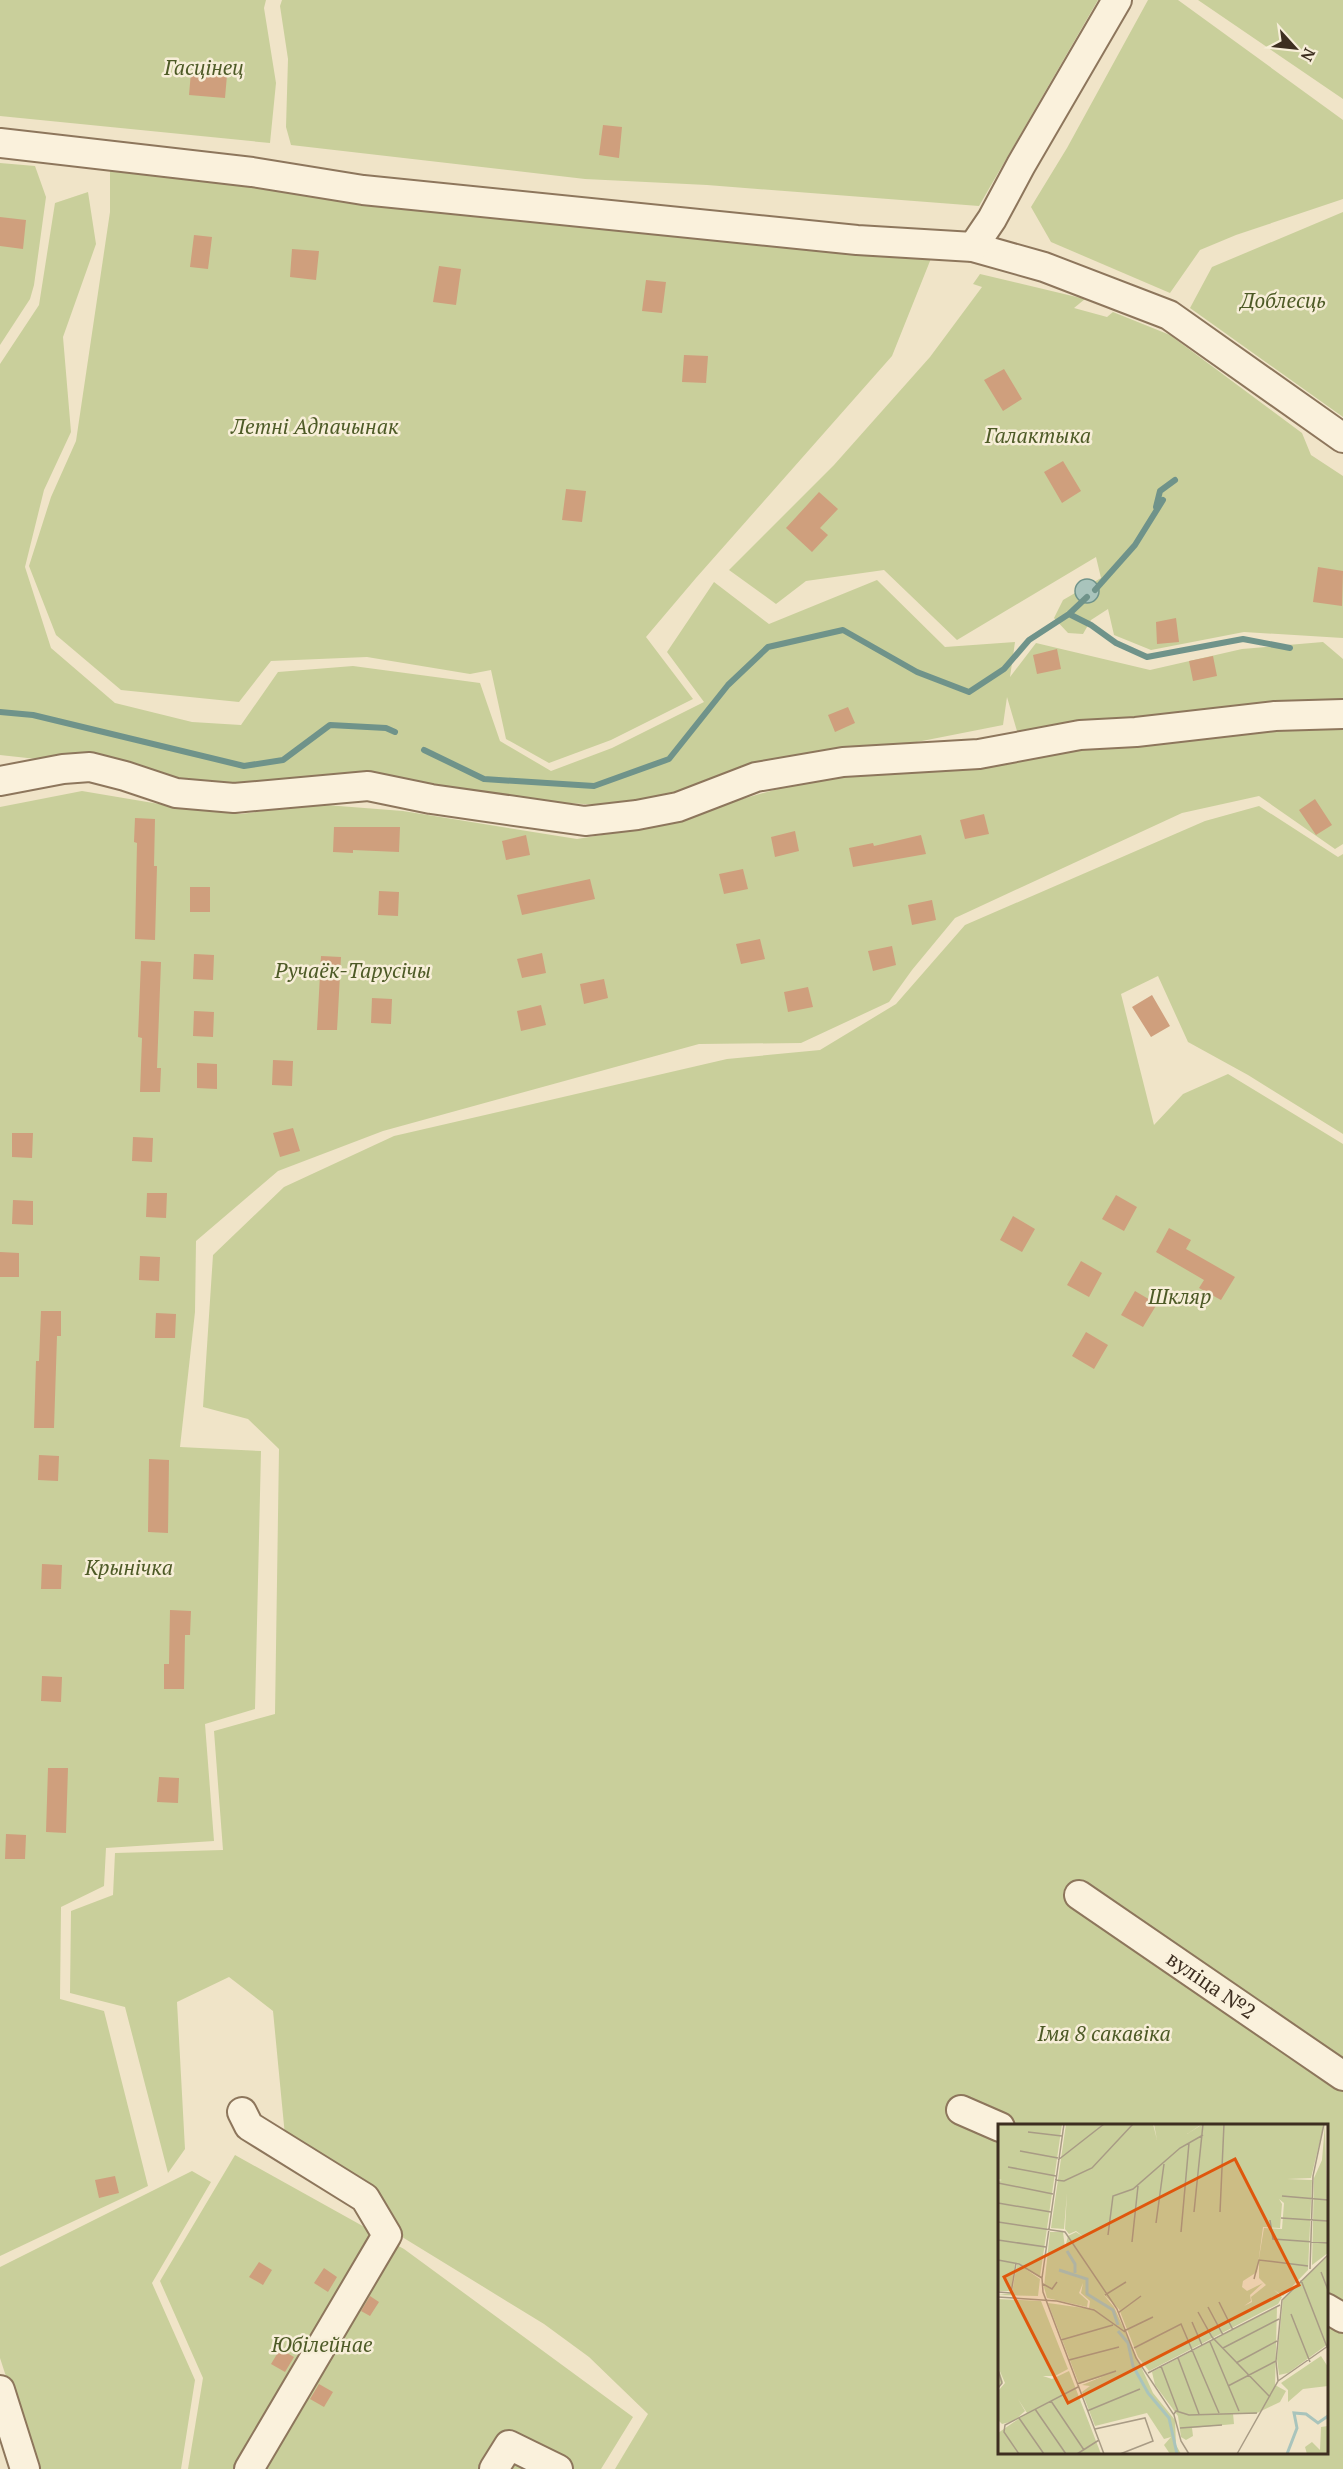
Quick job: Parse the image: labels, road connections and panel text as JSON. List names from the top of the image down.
{
  "streets": {
    "street": ["вуліца №2"]
  },
  "parks": [
    "Гасцінец",
    "Доблесць",
    "Летні Адпачынак",
    "Галактыка",
    "Ручаёк-Тарусічы",
    "Шкляр",
    "Крынічка",
    "Імя 8 сакавіка",
    "Юбілейнае"
  ],
  "north": "bottom right"
}
